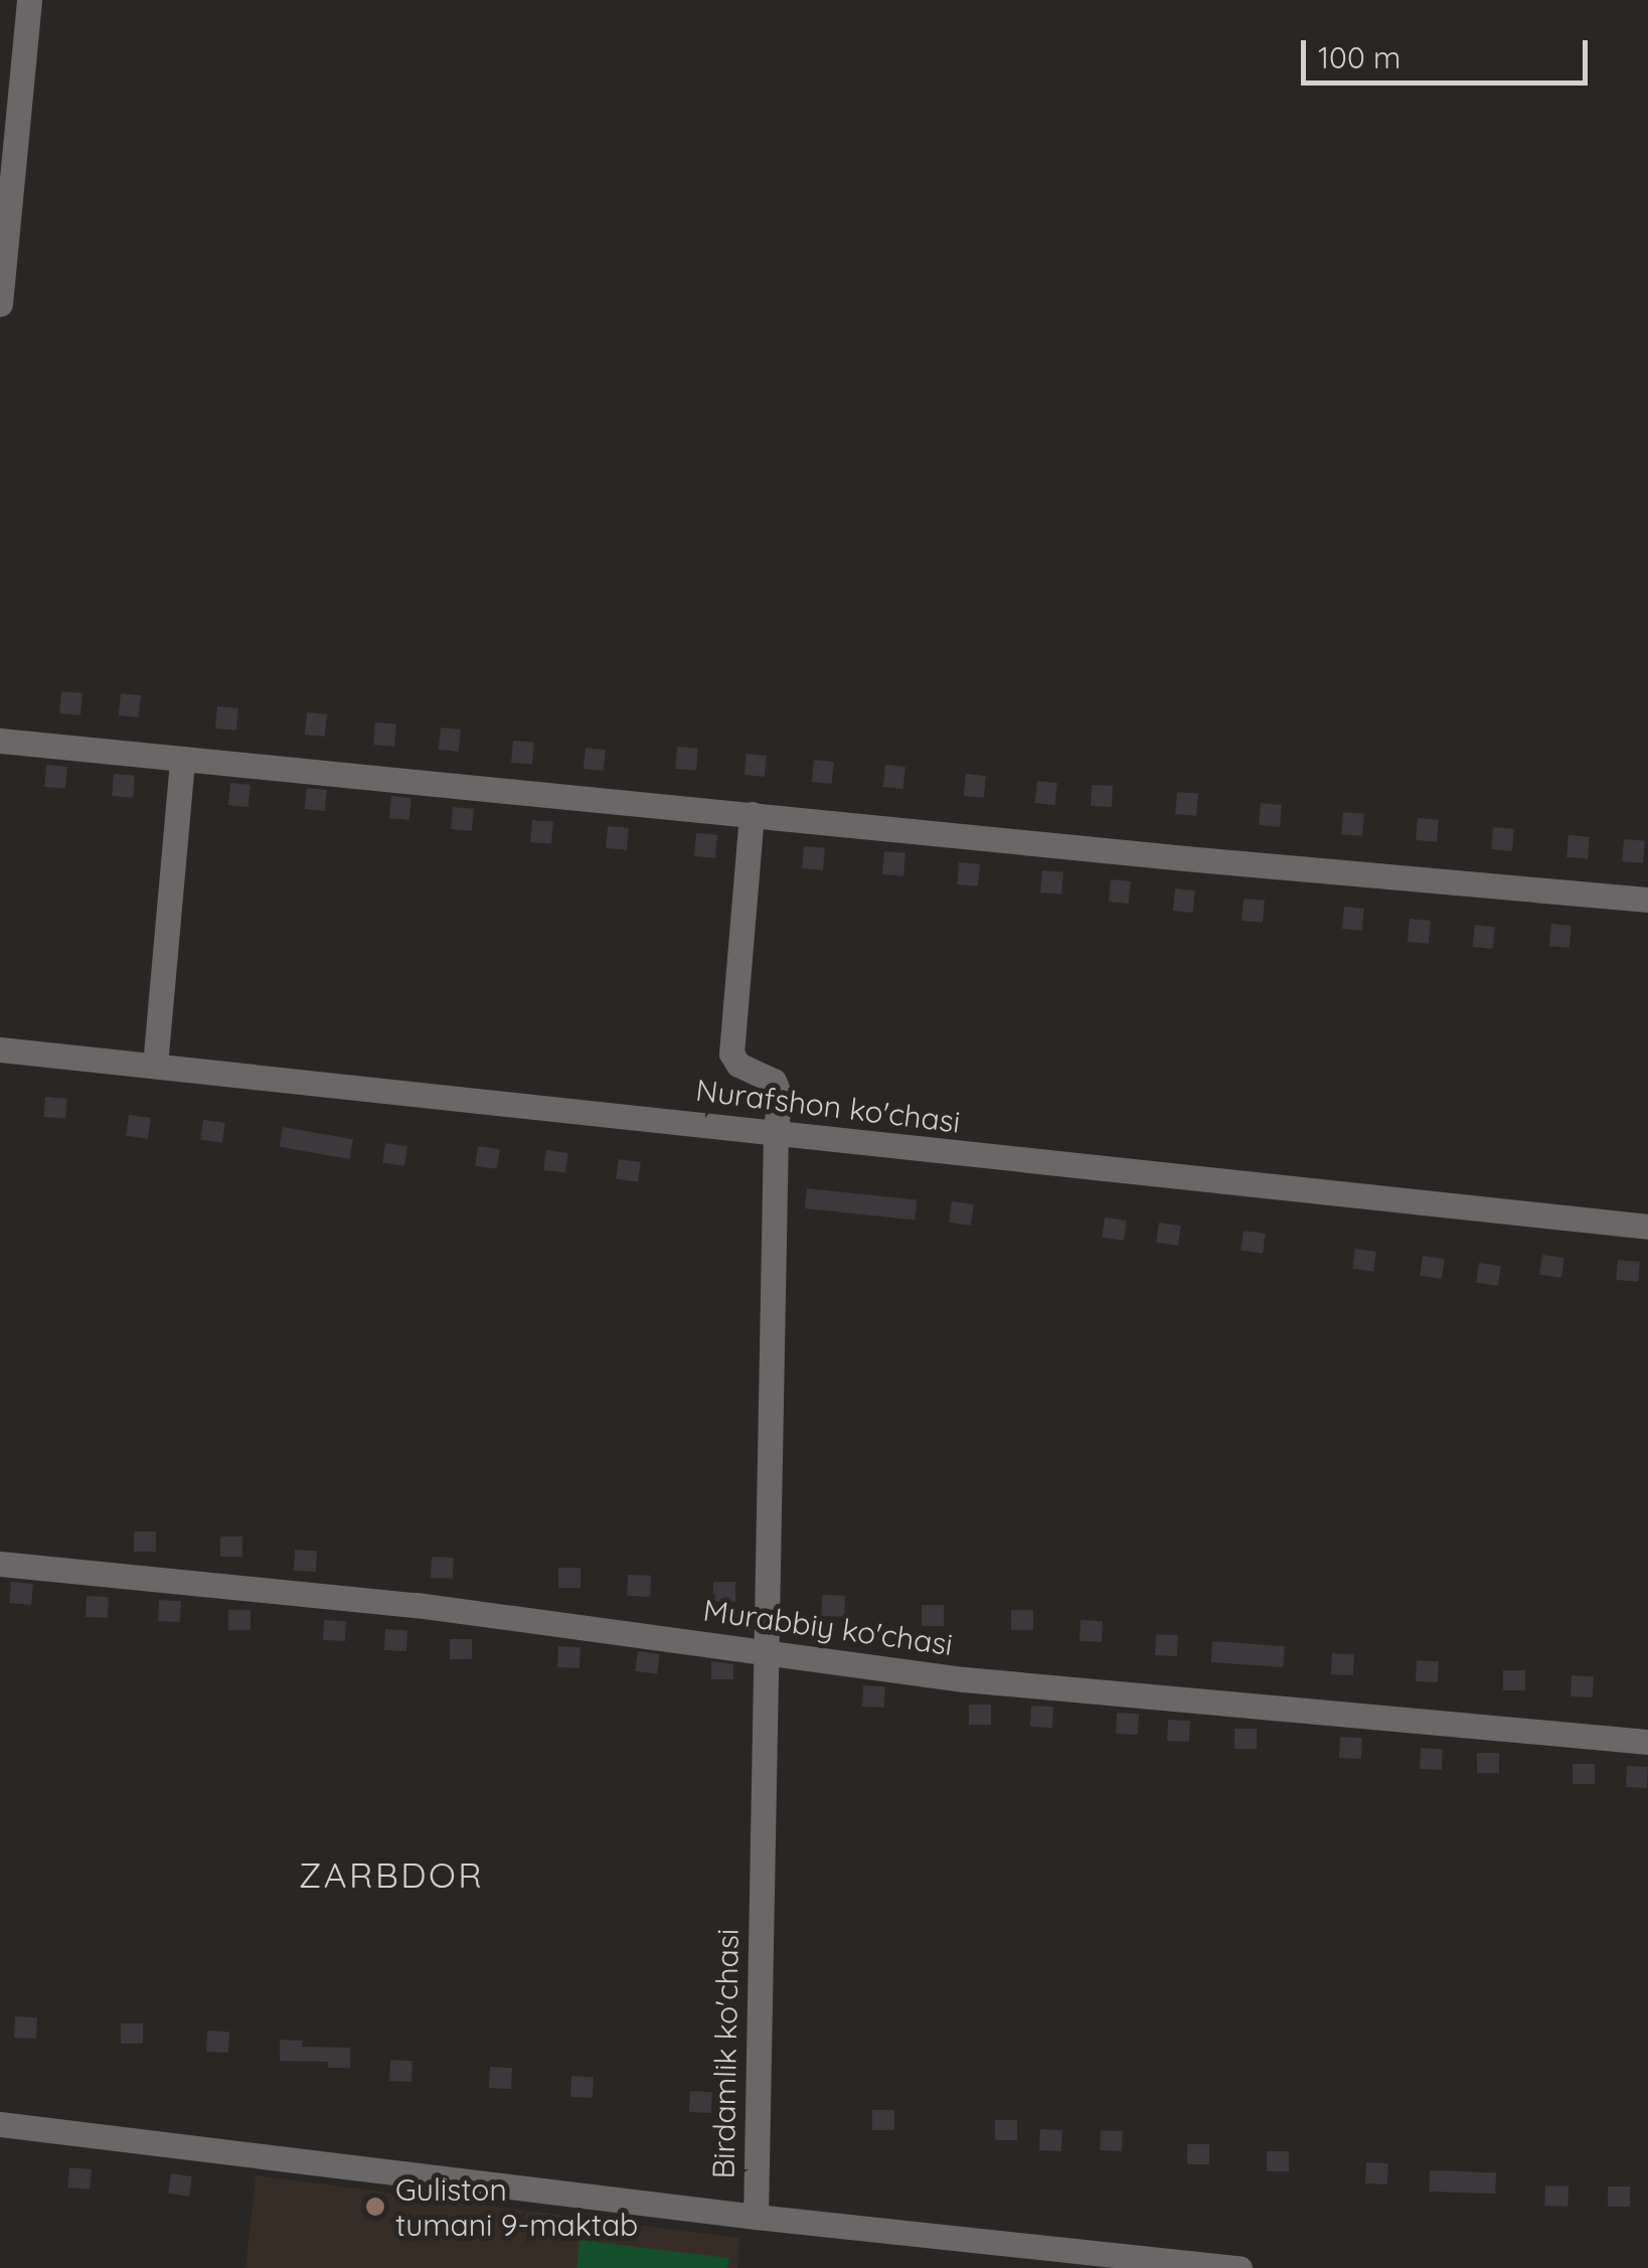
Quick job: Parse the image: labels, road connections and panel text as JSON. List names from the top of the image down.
{
  "streets": {
    "street": ["Nurafshon ko'chasi", "Murabbiy ko'chasi", "Birdamlik ko'chasi"]
  },
  "crossings": [
    ["Nurafshon ko'chasi", "Birdamlik ko'chasi"],
    ["Murabbiy ko'chasi", "Birdamlik ko'chasi"]
  ],
  "districts": ["ZARBDOR"],
  "places": ["Guliston tumani 9-maktab"],
  "scale_bar": "100 m"
}
